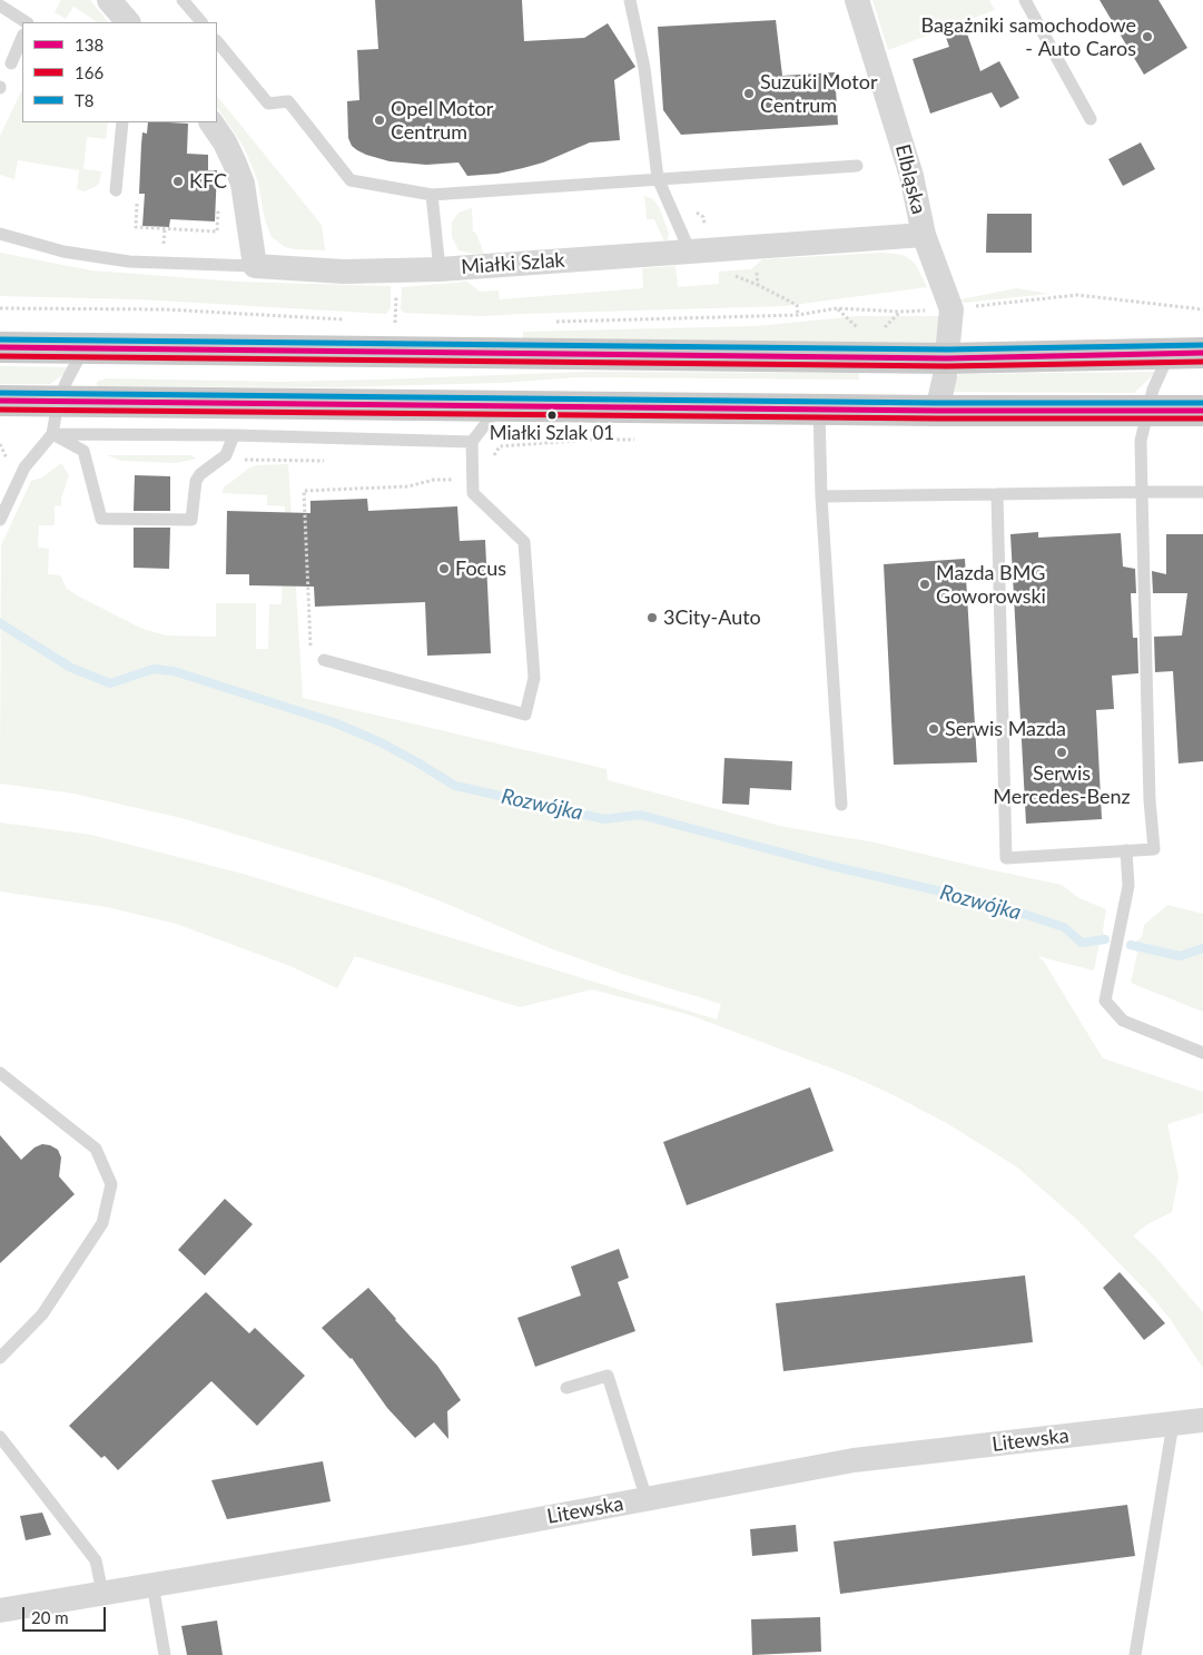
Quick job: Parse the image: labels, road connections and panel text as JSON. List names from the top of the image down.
{
  "streets": {
    "street": ["Elbląska", "Miałki Szlak", "Litewska"]
  },
  "crossings": [
    ["Elbląska", "Miałki Szlak"]
  ],
  "water": ["Rozwójka"],
  "places": [
    "Bagażniki samochodowe - Auto Caros",
    "Suzuki Motor Centrum",
    "Opel Motor Centrum",
    "KFC",
    "Miałki Szlak 01",
    "Focus",
    "Mazda BMG Goworowski",
    "3City-Auto",
    "Serwis Mazda",
    "Serwis Mercedes-Benz"
  ],
  "lines": ["transit line T8", "transit line 138", "transit line 166"],
  "legend": ["138", "166", "T8"],
  "scale_bar": "20 m"
}
